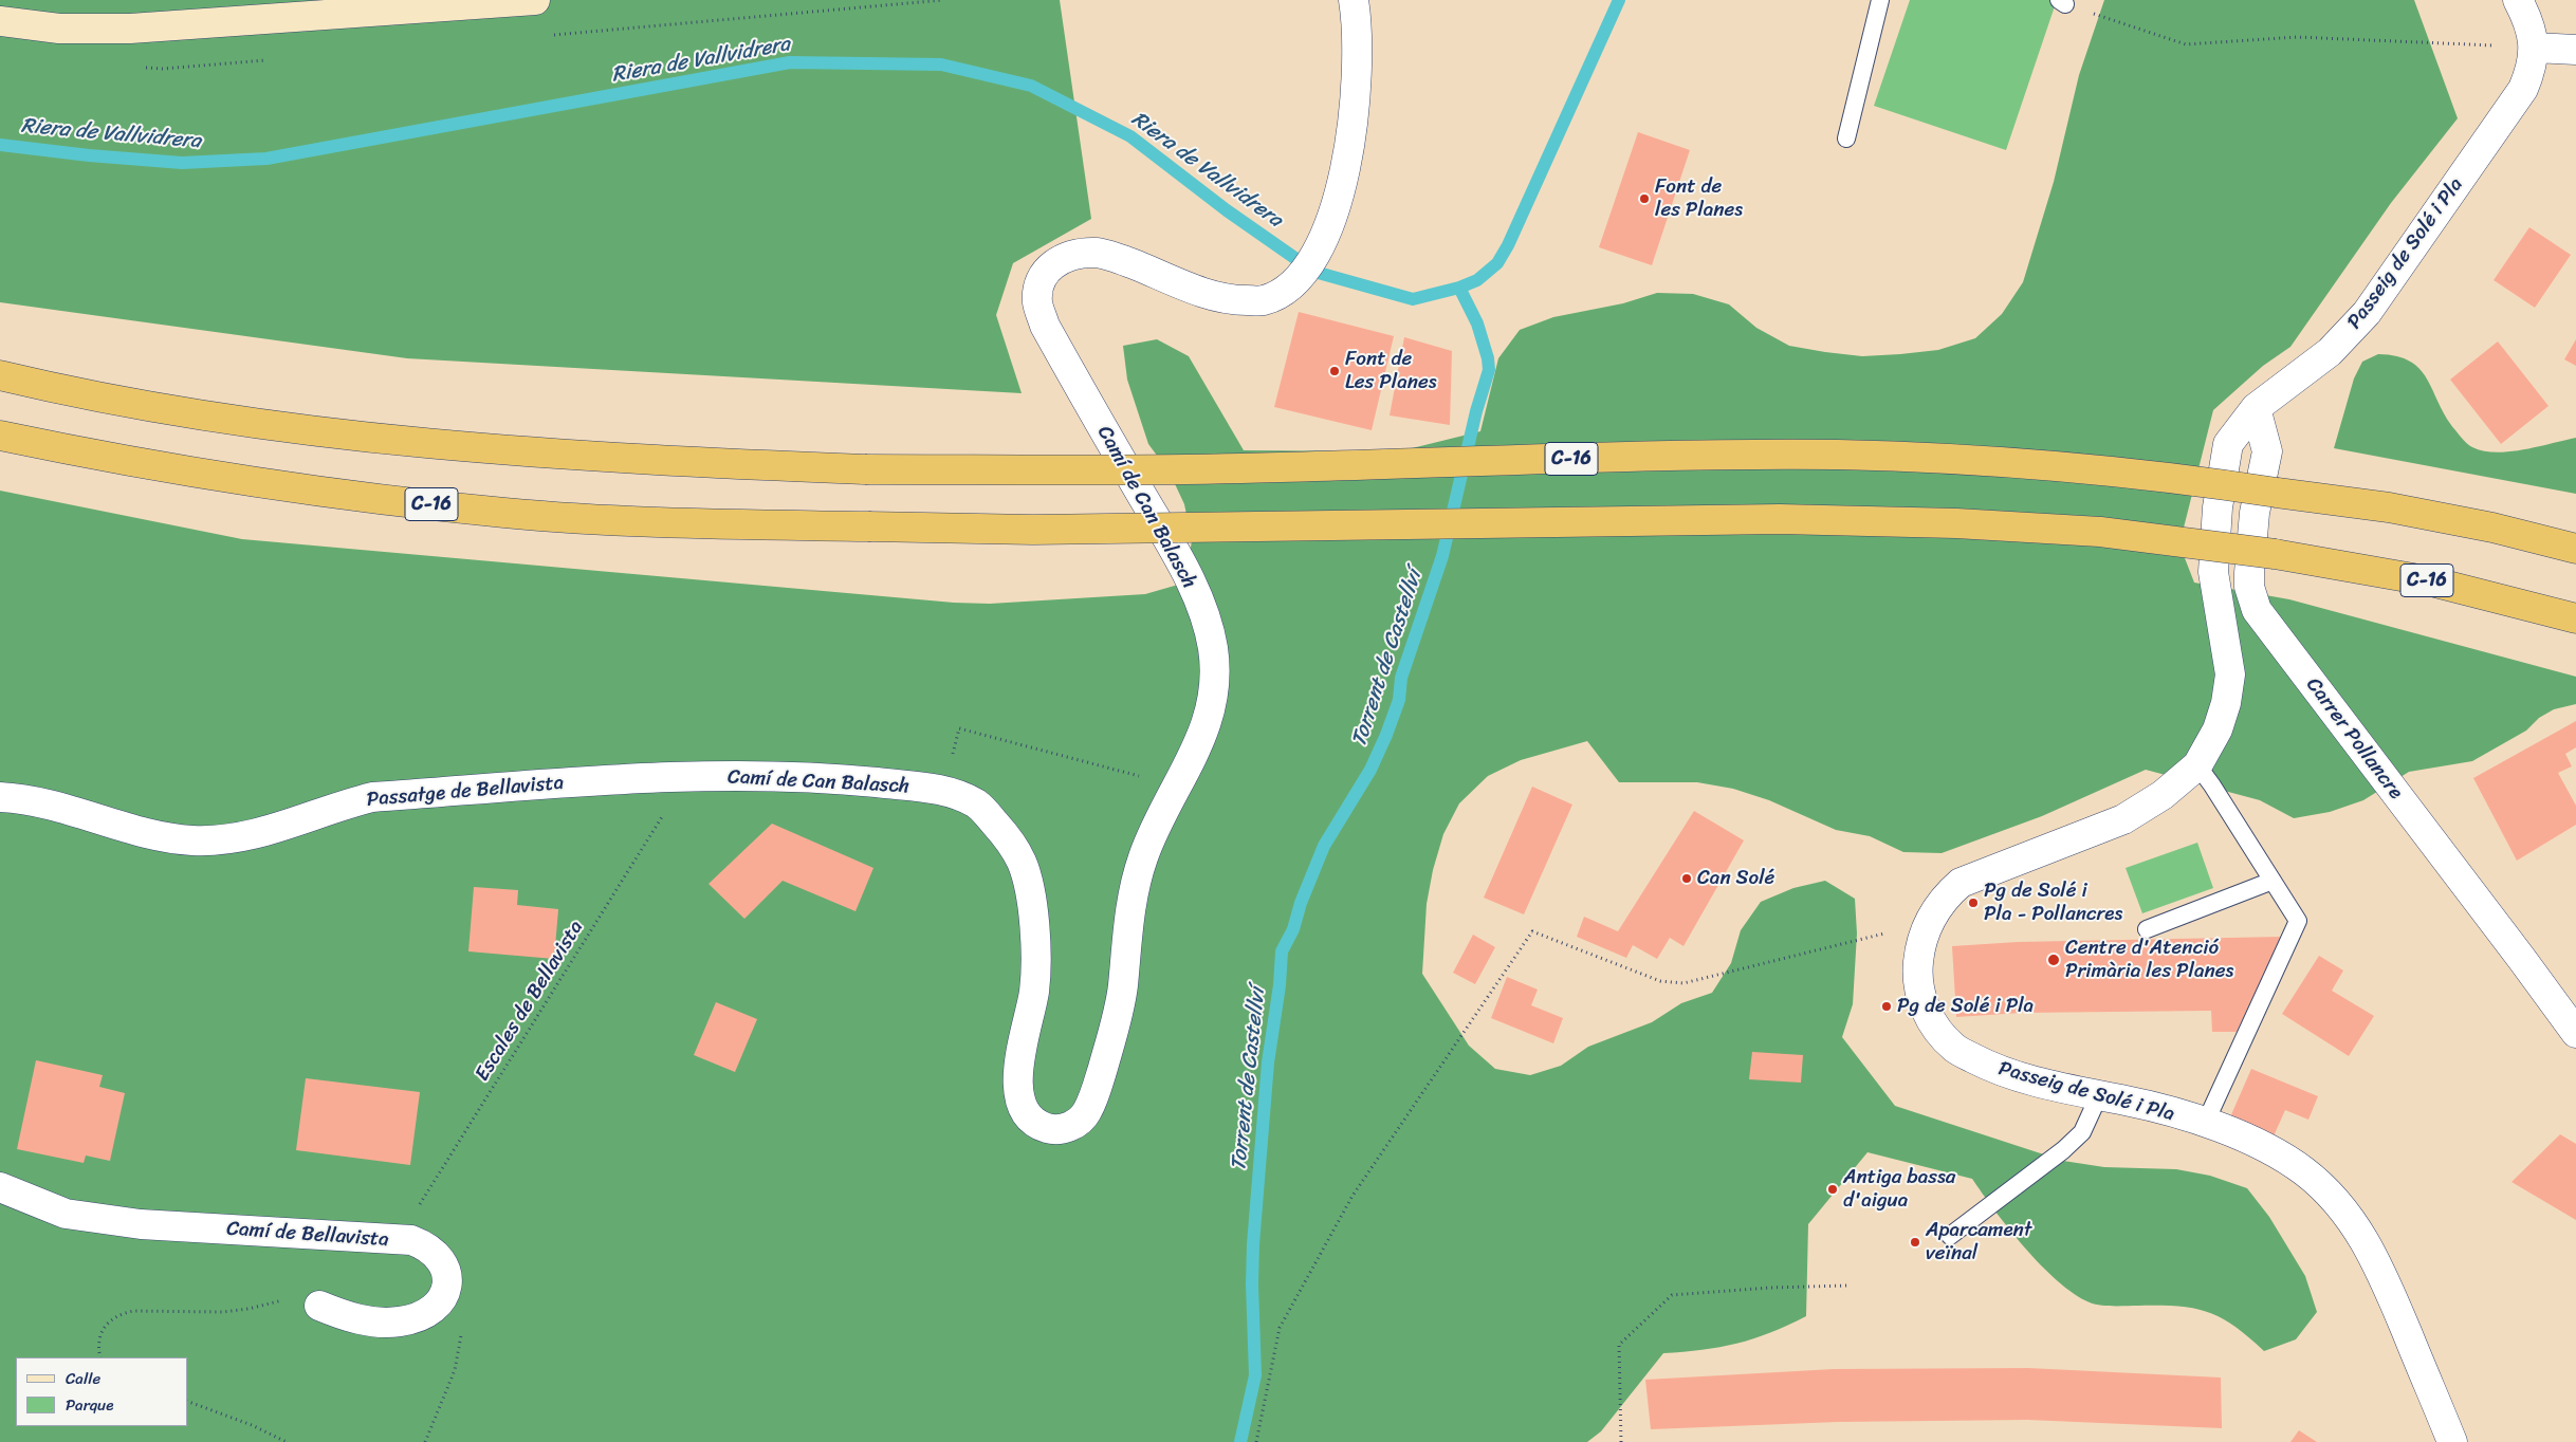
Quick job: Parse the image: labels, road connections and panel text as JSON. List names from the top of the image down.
{
  "streets": {
    "highway": ["C-16"],
    "street": [
      "Passeig de Solé i Pla",
      "Camí de Can Balasch",
      "Carrer Pollancre",
      "Passatge de Bellavista",
      "Camí de Bellavista"
    ],
    "path": ["Escales de Bellavista"]
  },
  "crossings": [
    ["Passeig de Solé i Pla", "Carrer Pollancre"],
    ["Camí de Can Balasch", "Passatge de Bellavista"],
    ["Camí de Can Balasch", "Escales de Bellavista"],
    ["Passatge de Bellavista", "Escales de Bellavista"],
    ["Escales de Bellavista", "Camí de Bellavista"]
  ],
  "water": ["Riera de Vallvidrera", "Torrent de Castellví"],
  "places": [
    "Font de les Planes",
    "Font de Les Planes",
    "Can Solé",
    "Pg de Solé i Pla - Pollancres",
    "Centre d'Atenció Primària les Planes",
    "Pg de Solé i Pla",
    "Antiga bassa d'aigua",
    "Aparcament veïnal"
  ],
  "legend": ["Calle", "Parque"]
}
